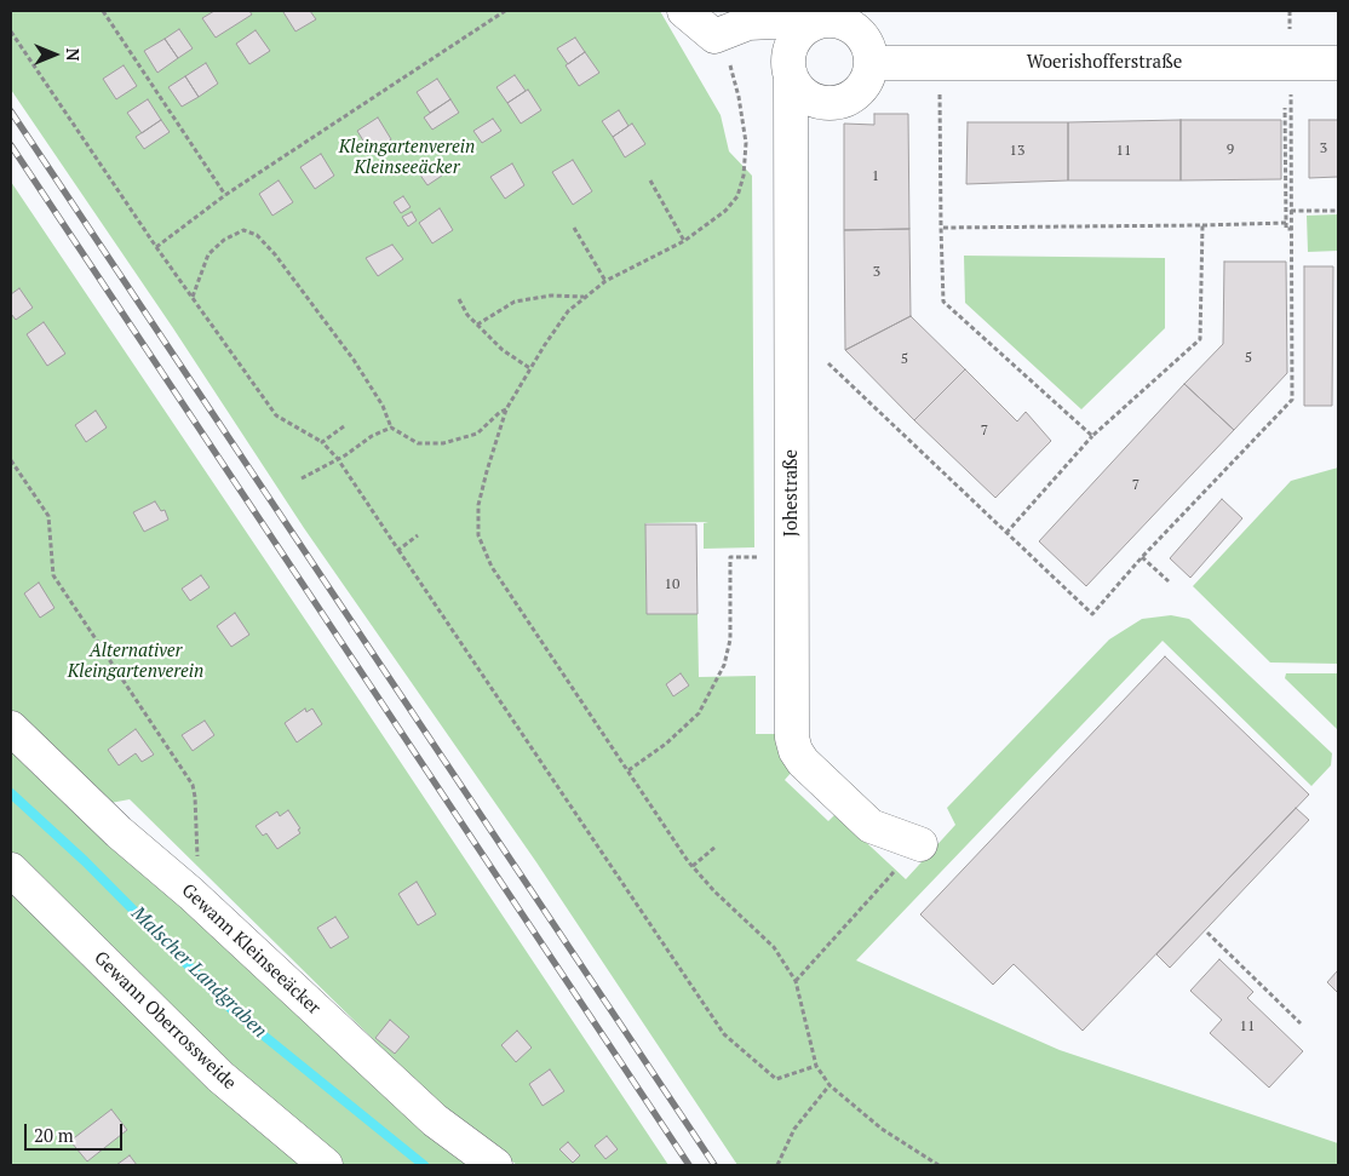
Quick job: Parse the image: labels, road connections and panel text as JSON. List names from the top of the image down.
{
  "streets": {
    "street": [
      "Woerishofferstraße",
      "Johestraße",
      "Gewann Kleinseeäcker",
      "Gewann Oberrossweide"
    ]
  },
  "crossings": [
    ["Woerishofferstraße", "Johestraße"]
  ],
  "water": ["Malscher Landgraben"],
  "parks": ["Kleingartenverein Kleinseeäcker", "Alternativer Kleingartenverein"],
  "house_numbers": [
    "3",
    "9",
    "13",
    "11",
    "1",
    "3",
    "5",
    "5",
    "7",
    "7",
    "10",
    "11"
  ],
  "scale_bar": "20 m",
  "north": "right"
}
